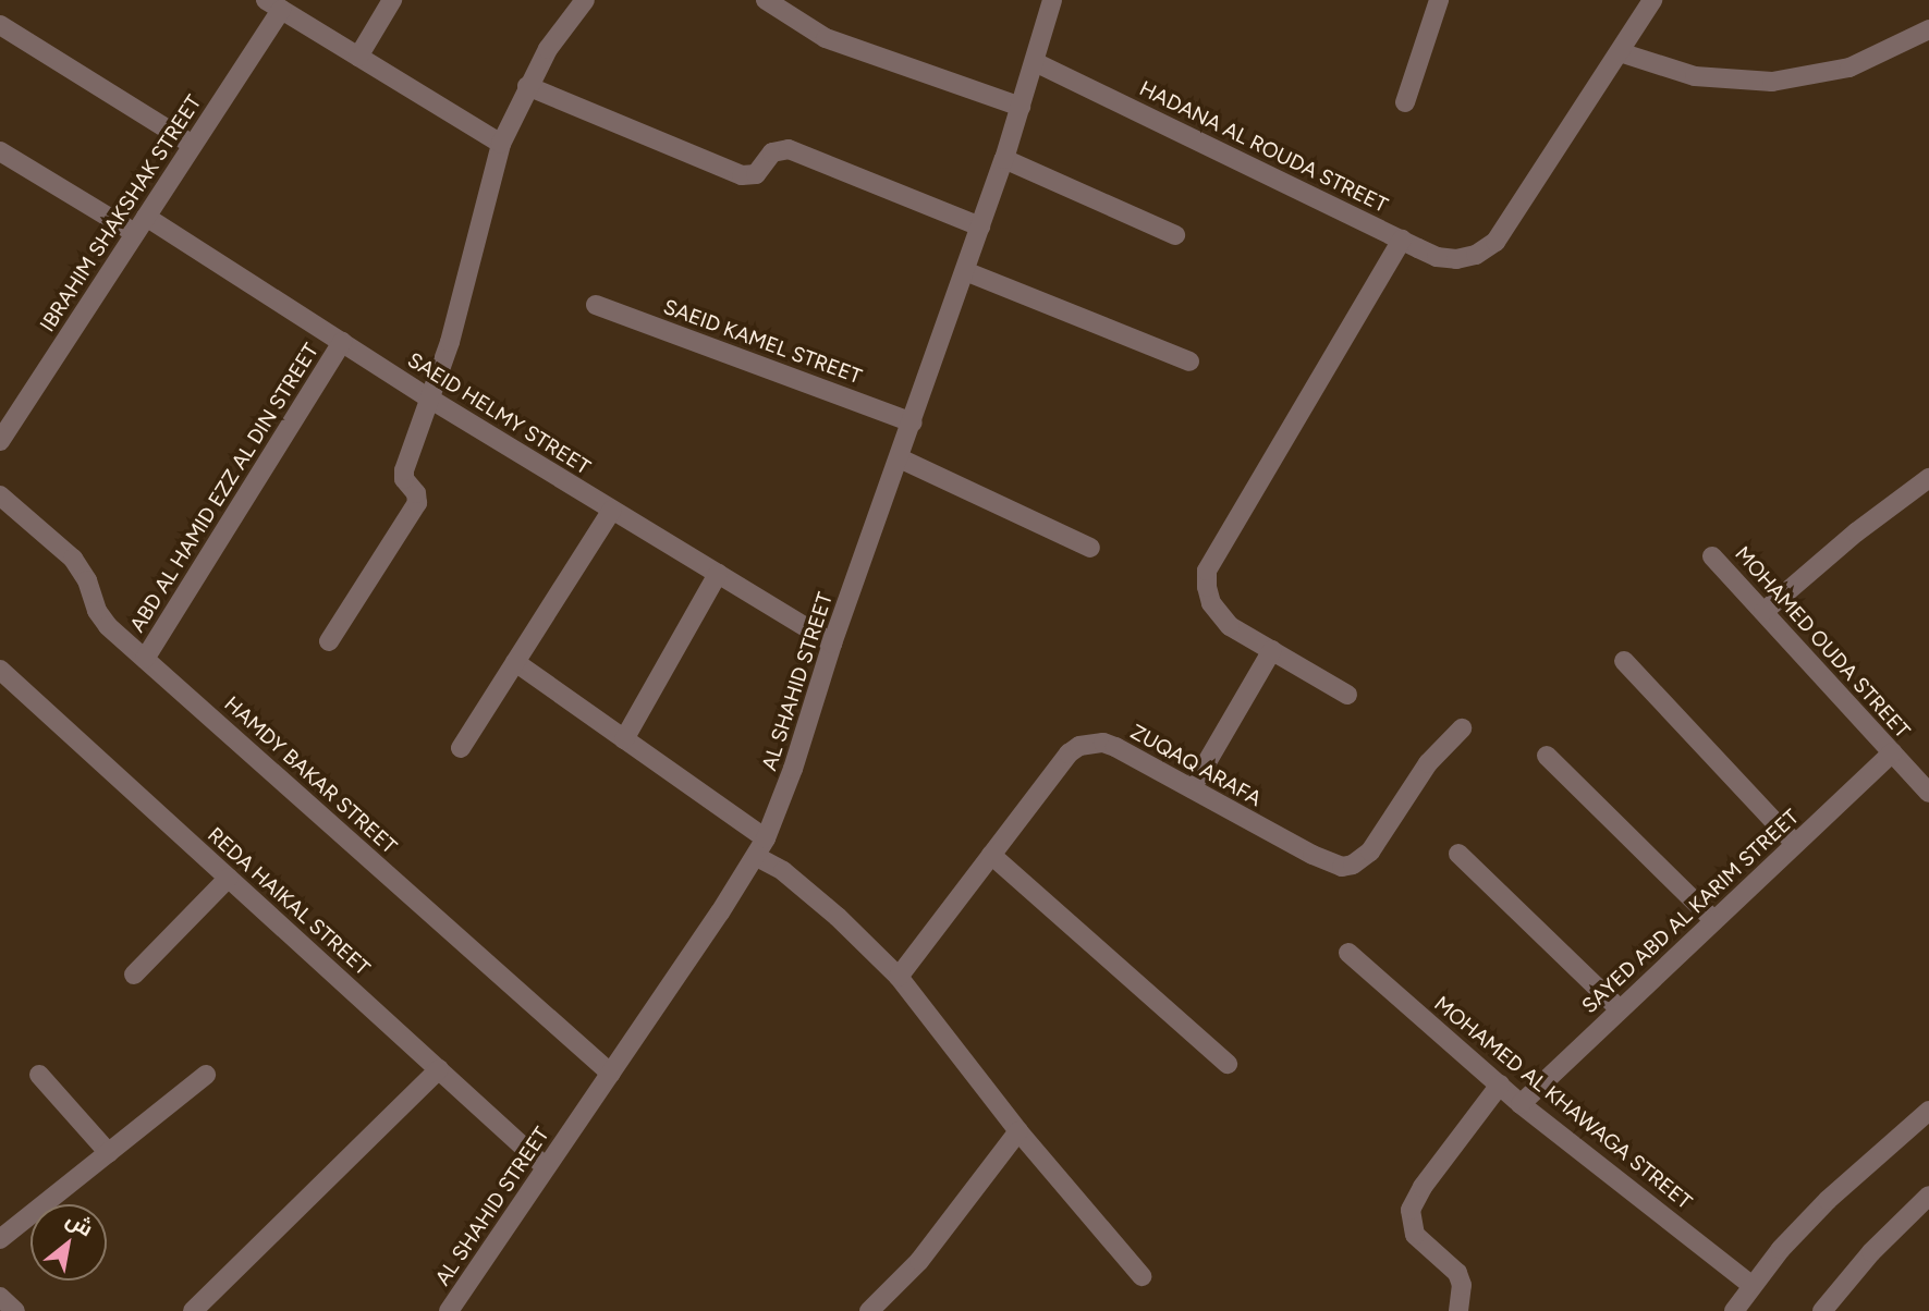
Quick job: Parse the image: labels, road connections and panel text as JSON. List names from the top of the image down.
{
  "streets": {
    "street": [
      "HADANA AL ROUDA STREET",
      "IBRAHIM SHAKSHAK STREET",
      "SAEID KAMEL STREET",
      "SAEID HELMY STREET",
      "ABD AL HAMID EZZ AL DIN STREET",
      "MOHAMED OUDA STREET",
      "AL SHAHID STREET",
      "ZUQAQ ARAFA",
      "HAMDY BAKAR STREET",
      "REDA HAIKAL STREET",
      "SAYED ABD AL KARIM STREET",
      "MOHAMED AL KHAWAGA STREET"
    ]
  },
  "crossings": [
    ["HADANA AL ROUDA STREET", "AL SHAHID STREET"],
    ["IBRAHIM SHAKSHAK STREET", "SAEID HELMY STREET"],
    ["SAEID KAMEL STREET", "AL SHAHID STREET"],
    ["SAEID HELMY STREET", "ABD AL HAMID EZZ AL DIN STREET"],
    ["SAEID HELMY STREET", "AL SHAHID STREET"],
    ["ABD AL HAMID EZZ AL DIN STREET", "HAMDY BAKAR STREET"],
    ["MOHAMED OUDA STREET", "SAYED ABD AL KARIM STREET"],
    ["AL SHAHID STREET", "HAMDY BAKAR STREET"],
    ["AL SHAHID STREET", "REDA HAIKAL STREET"],
    ["SAYED ABD AL KARIM STREET", "MOHAMED AL KHAWAGA STREET"]
  ],
  "north": "top right"
}
